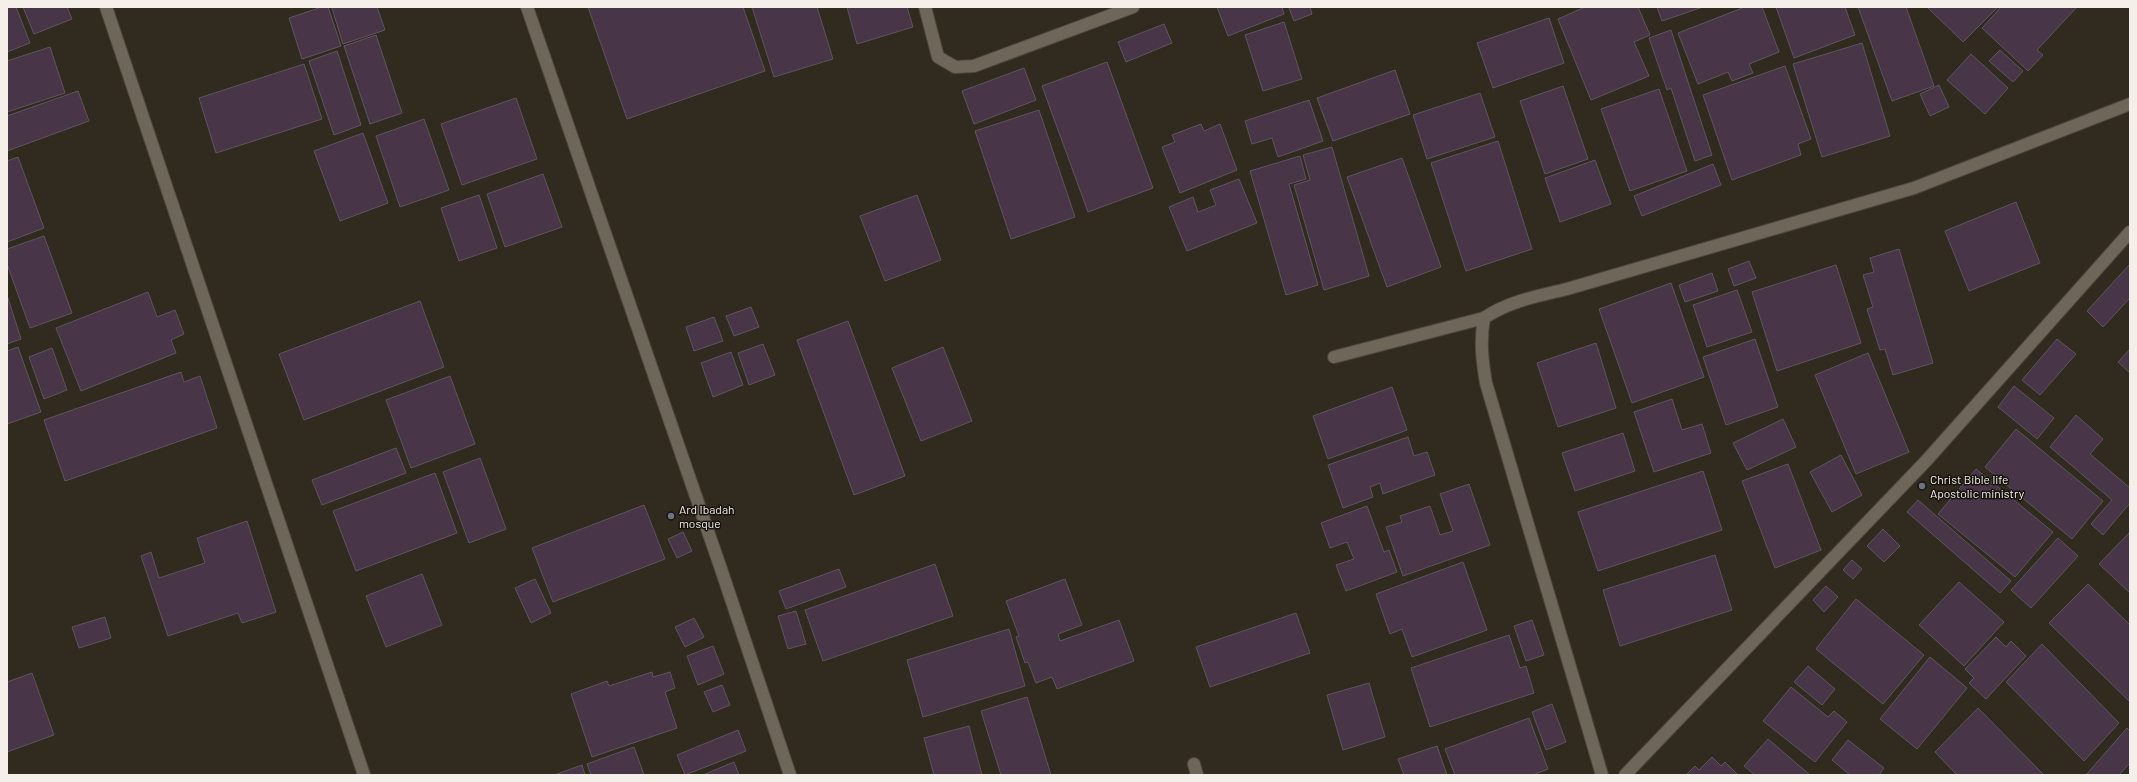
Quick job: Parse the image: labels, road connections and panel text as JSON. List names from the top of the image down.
{
  "places": ["Christ Bible life Apostolic ministry", "Ard Ibadah mosque"]
}
